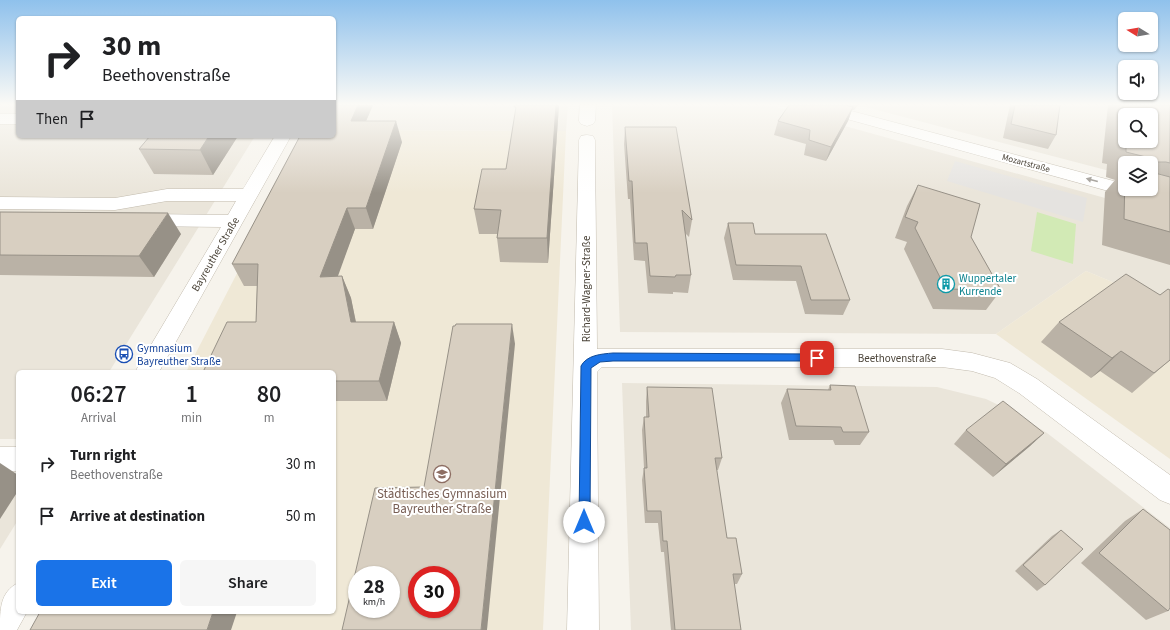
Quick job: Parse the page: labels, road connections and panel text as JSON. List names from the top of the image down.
{
  "streets": {
    "street": [
      "Mozartstraße",
      "Bayreuther Straße",
      "Richard-Wagner-Straße",
      "Beethovenstraße"
    ]
  },
  "crossings": [
    ["Richard-Wagner-Straße", "Beethovenstraße"]
  ],
  "one_way": ["Mozartstraße"],
  "places": {
    "building": ["Wuppertaler Kurrende"],
    "bus stop": ["Gymnasium Bayreuther Straße"],
    "school or university": ["Städtisches Gymnasium Bayreuther Straße"]
  },
  "north": "left",
  "page": {
    "turn": ["30 m", "Beethovenstraße"],
    "then": "Then",
    "eta": [
      "06:27",
      "Arrival",
      "1",
      "min",
      "80",
      "m"
    ],
    "list": [
      {
        "name": "Turn right",
        "note": "Beethovenstraße",
        "value": "30 m"
      },
      {
        "name": "Arrive at destination",
        "value": "50 m"
      }
    ],
    "buttons": ["Exit", "Share"],
    "speed": "28 km/h",
    "limit": "30"
  }
}
